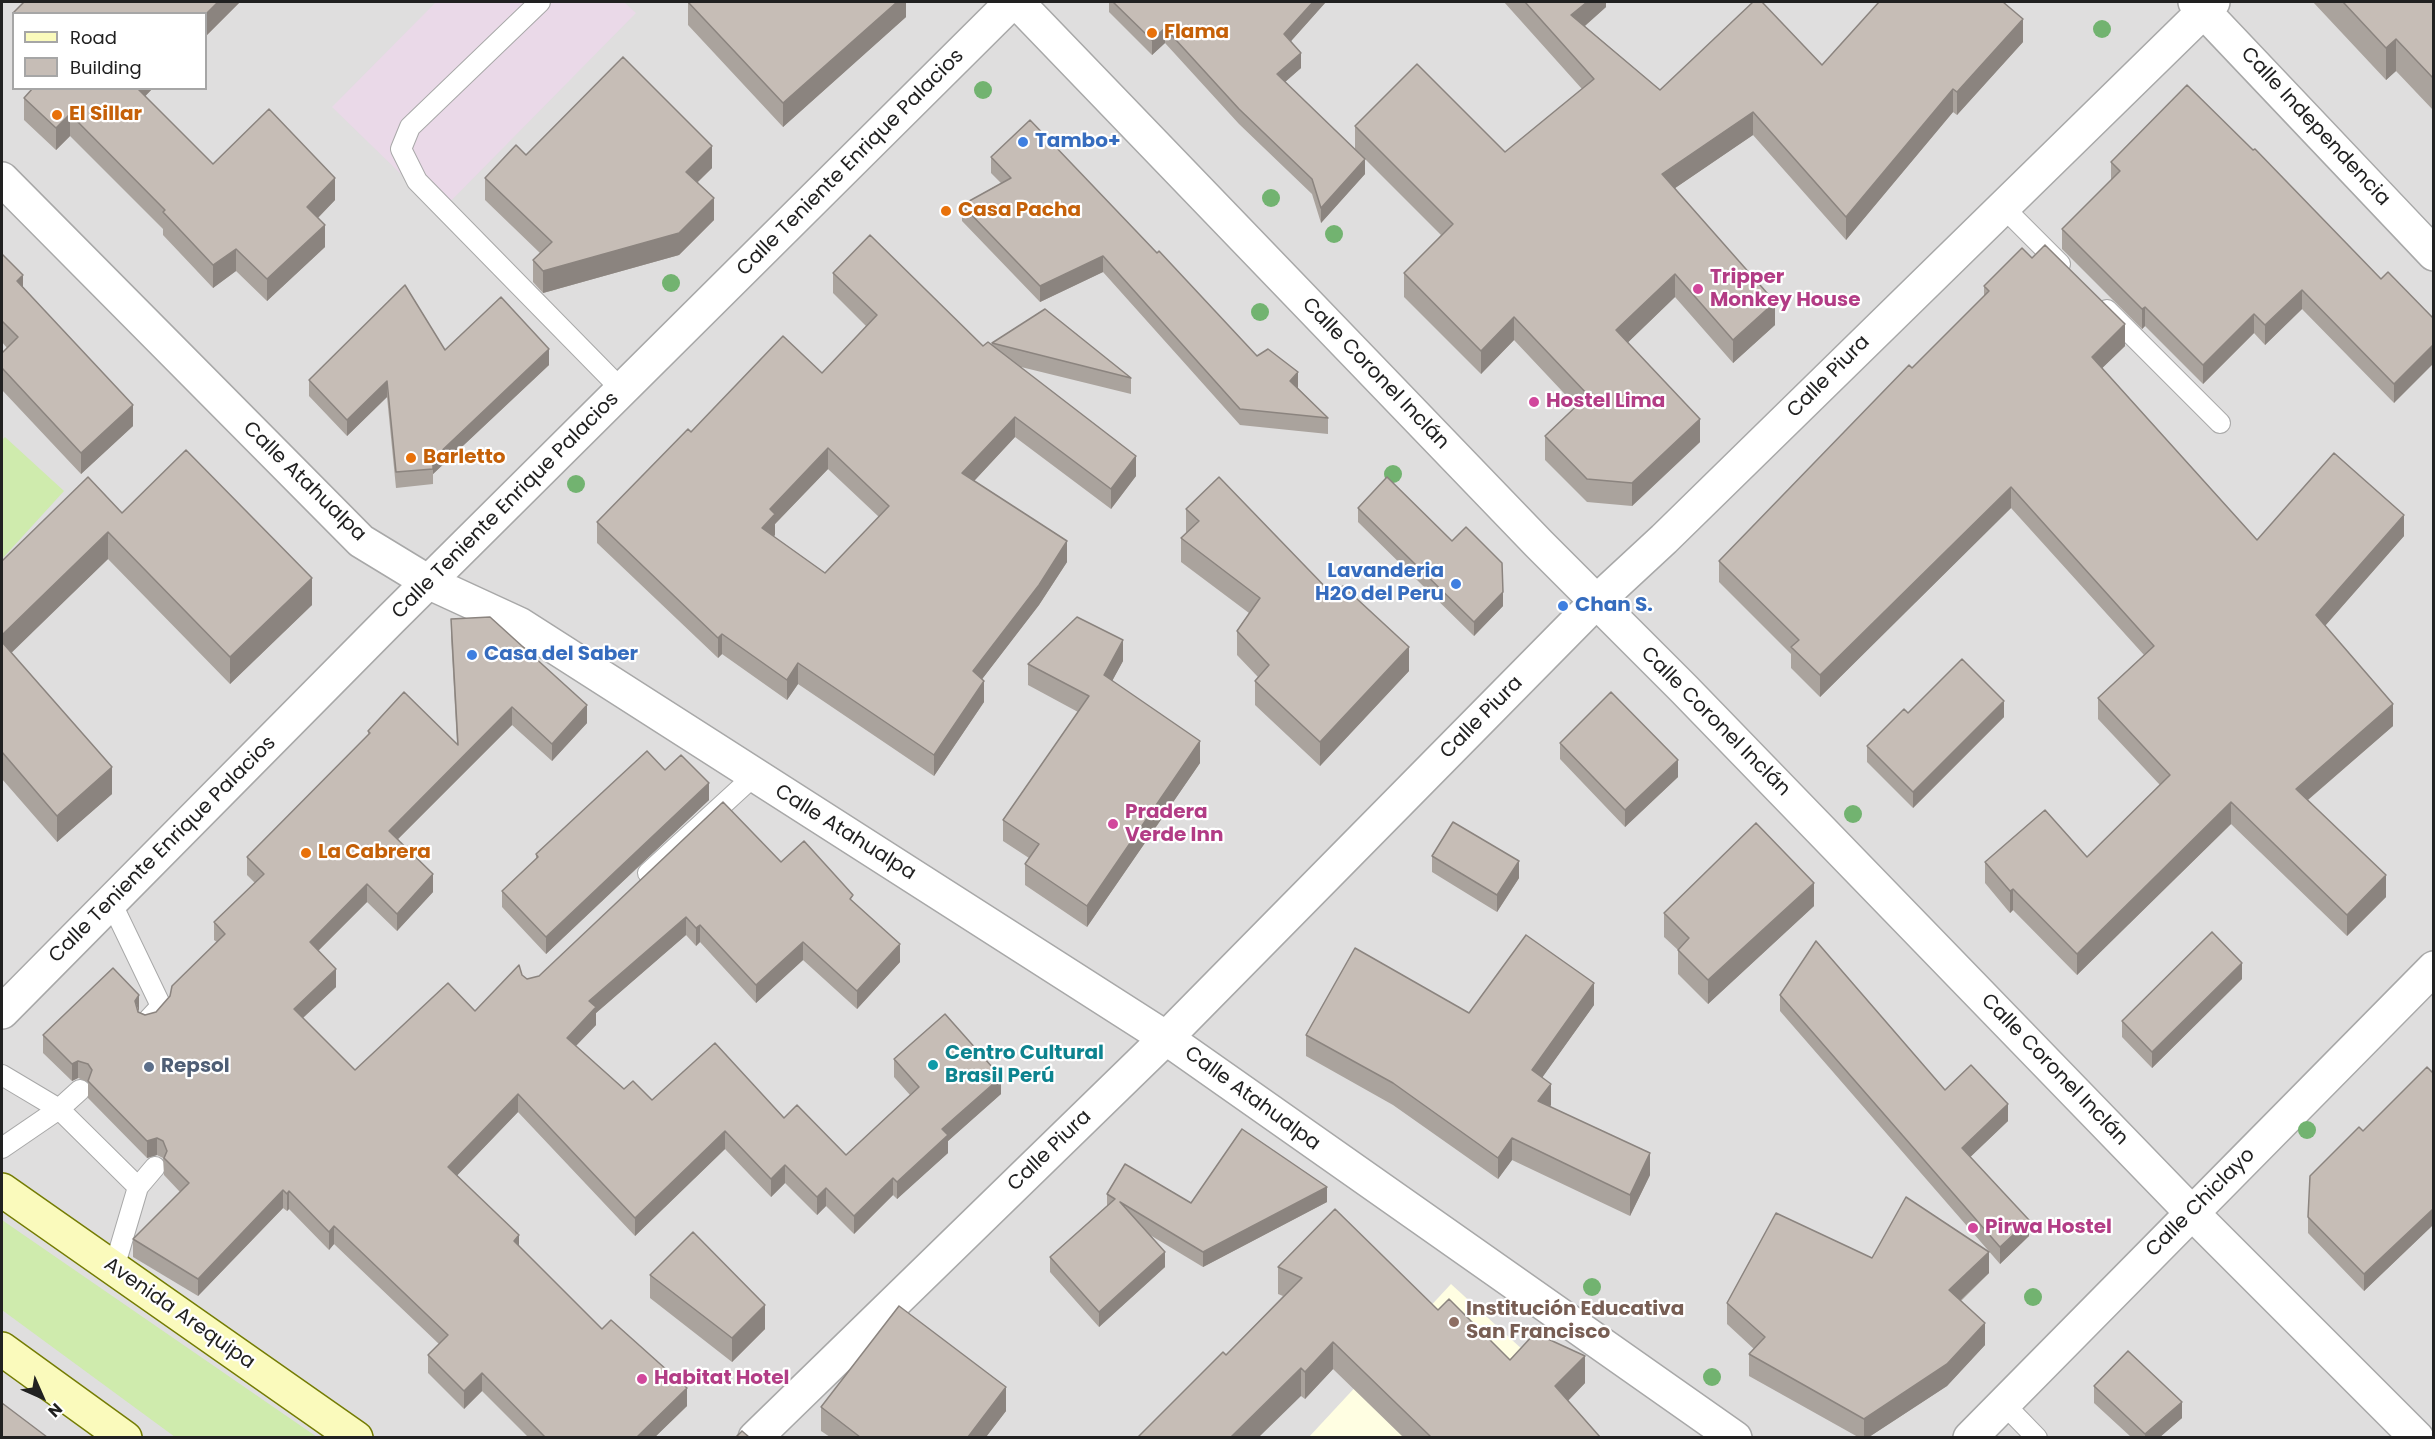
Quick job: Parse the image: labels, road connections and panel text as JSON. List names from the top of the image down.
{
  "streets": {
    "main road": ["Avenida Arequipa"],
    "street": [
      "Calle Independencia",
      "Calle Teniente Enrique Palacios",
      "Calle Coronel Inclán",
      "Calle Piura",
      "Calle Atahualpa",
      "Calle Chiclayo"
    ]
  },
  "crossings": [
    ["Calle Independencia", "Calle Piura"],
    ["Calle Teniente Enrique Palacios", "Calle Atahualpa"],
    ["Calle Coronel Inclán", "Calle Piura"],
    ["Calle Coronel Inclán", "Calle Chiclayo"],
    ["Calle Piura", "Calle Atahualpa"]
  ],
  "places": [
    "Flama",
    "El Sillar",
    "Tambo+",
    "Casa Pacha",
    "Tripper Monkey House",
    "Hostel Lima",
    "Barletto",
    "Lavanderia H2O del Peru",
    "Chan S.",
    "Casa del Saber",
    "Pradera Verde Inn",
    "La Cabrera",
    "Centro Cultural Brasil Perú",
    "Repsol",
    "Pirwa Hostel",
    "Institución Educativa San Francisco",
    "Habitat Hotel"
  ],
  "legend": ["Road", "Building"],
  "north": "bottom right"
}
